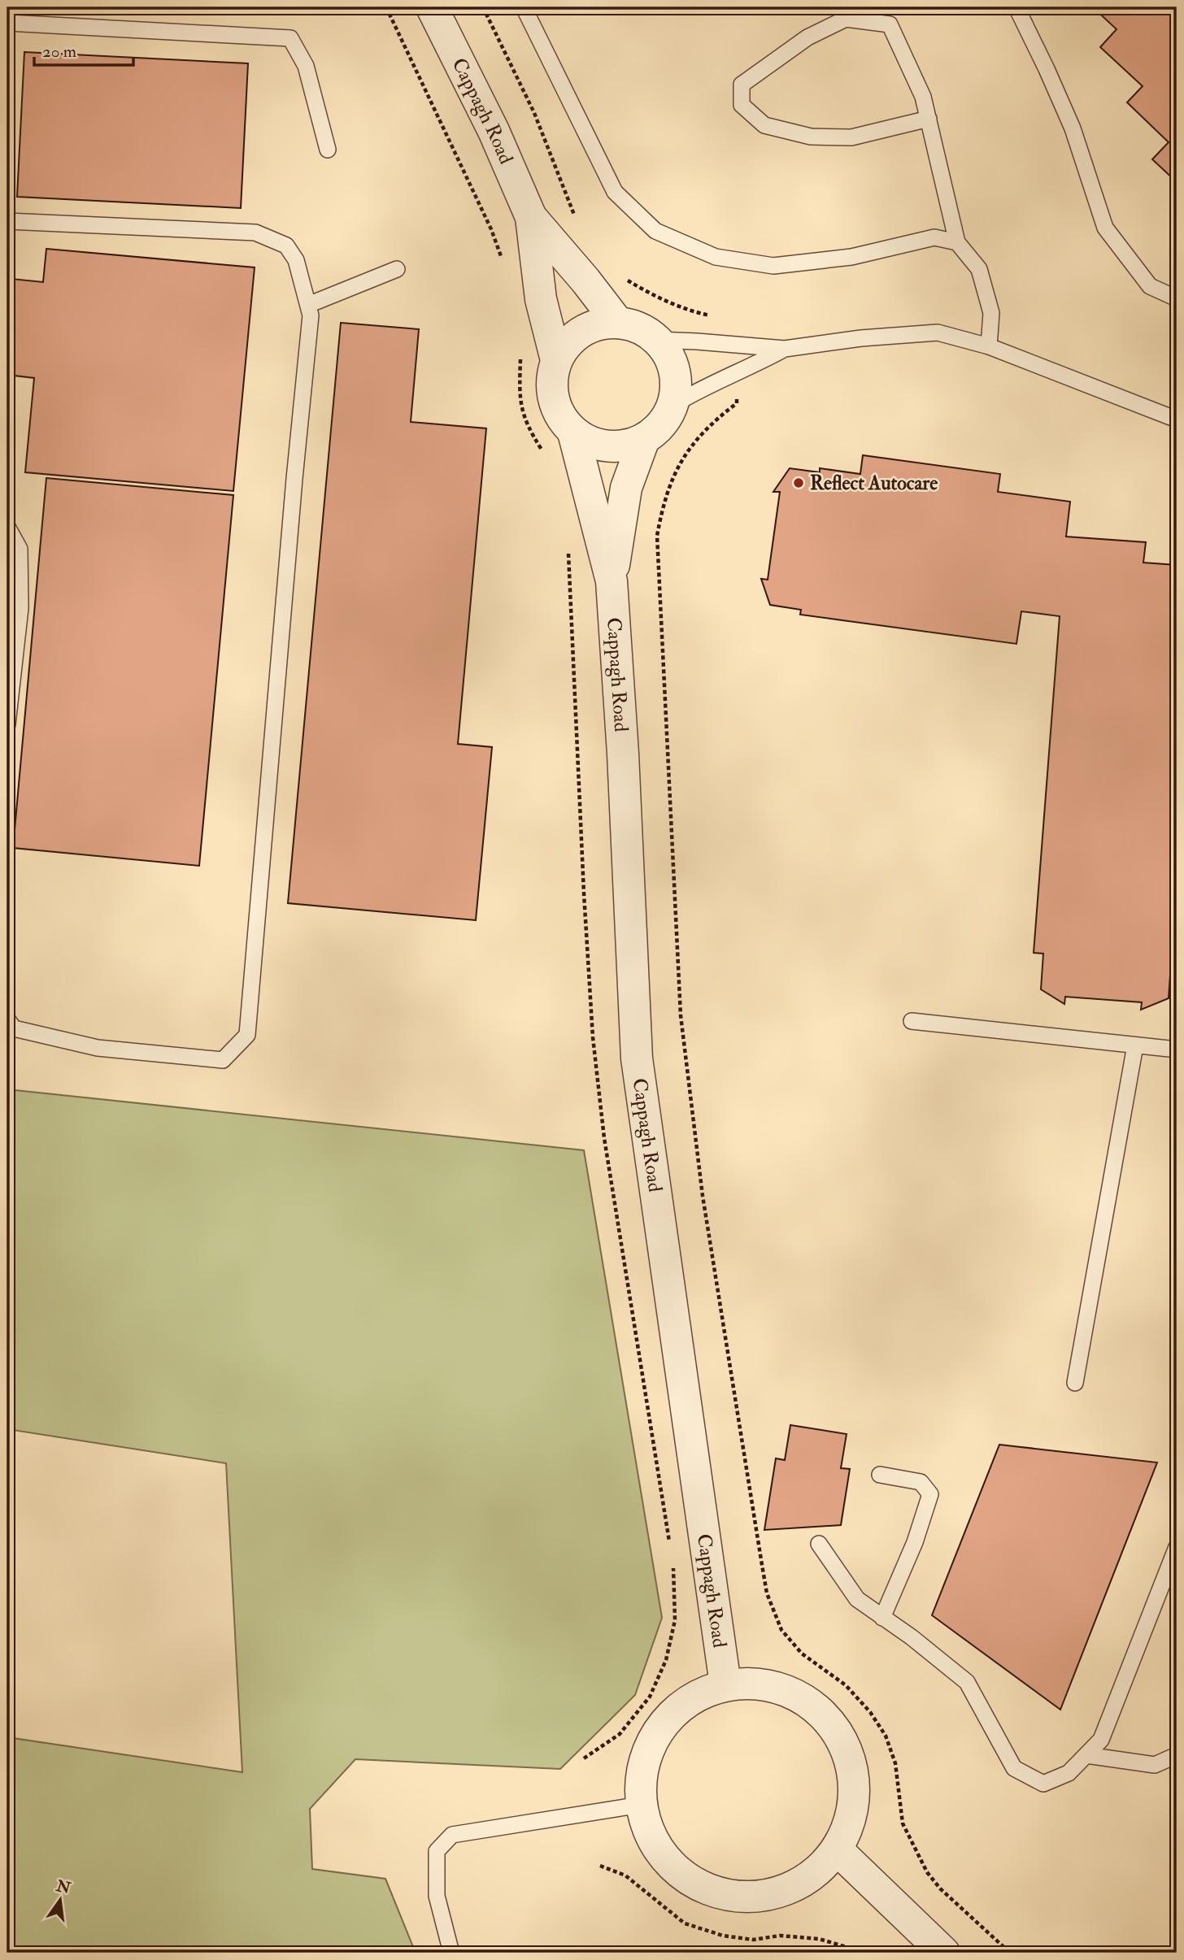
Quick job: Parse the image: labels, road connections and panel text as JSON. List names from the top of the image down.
{
  "streets": {
    "street": ["Cappagh Road"]
  },
  "places": ["Reflect Autocare"],
  "scale_bar": "20 m",
  "north": "top"
}
